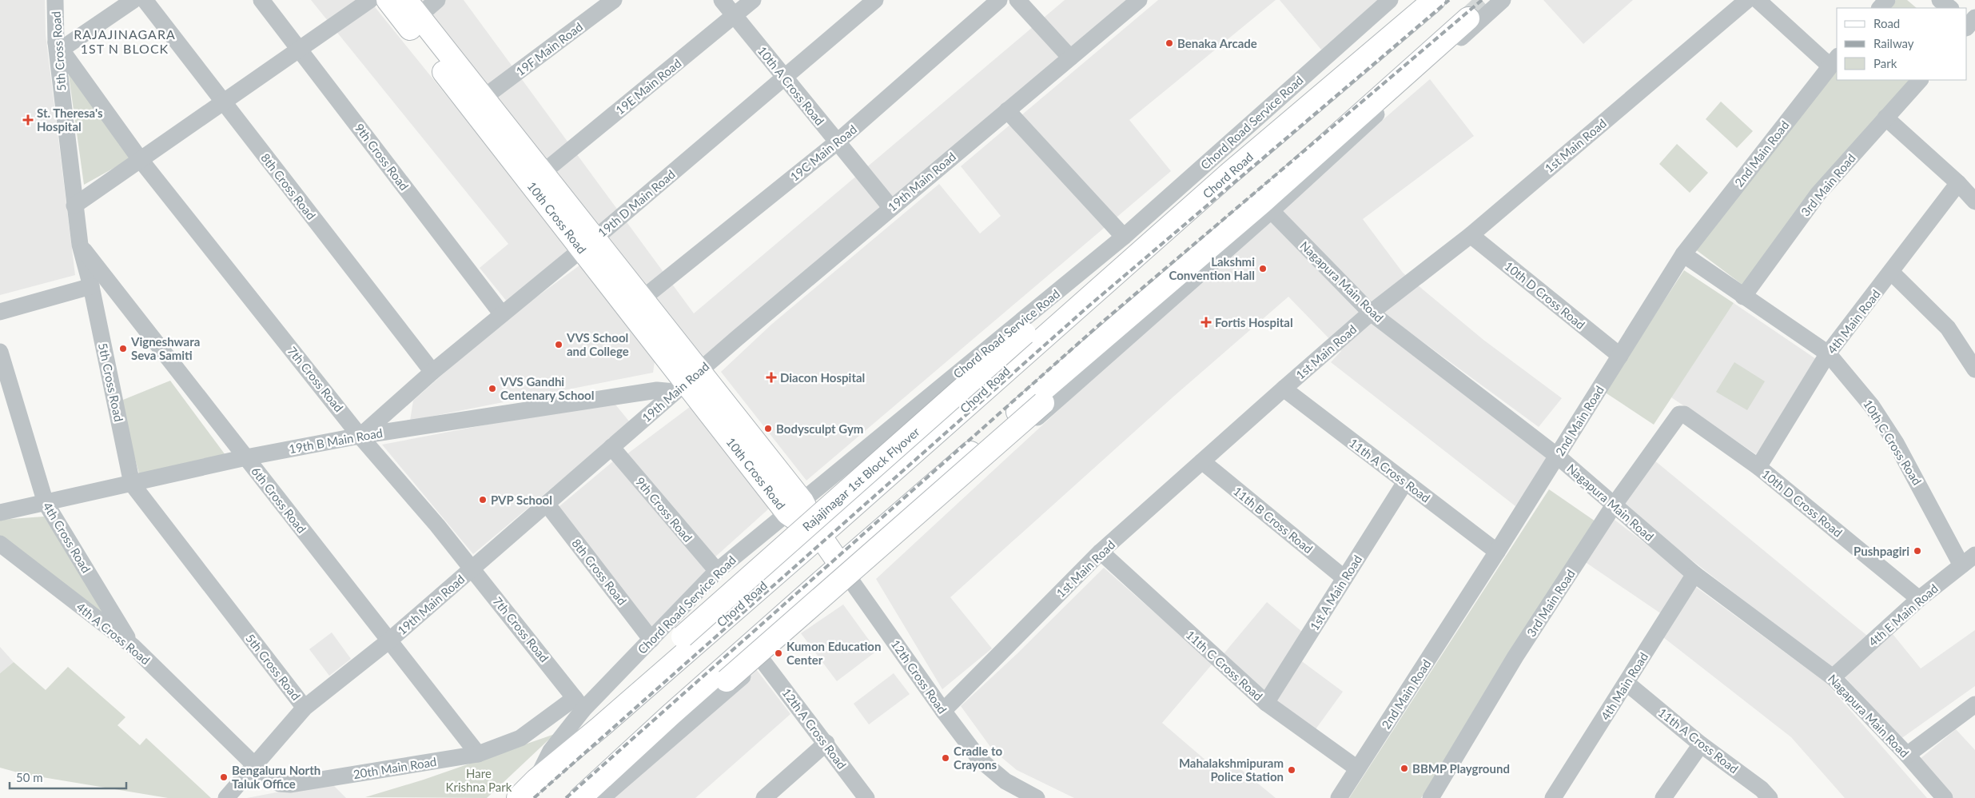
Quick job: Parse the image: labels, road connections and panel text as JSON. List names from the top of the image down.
{
  "streets": {
    "main road": [
      "Chord Road",
      "10th Cross Road",
      "Rajajinagar 1st Block Flyover",
      "12th Cross Road"
    ],
    "street": [
      "19F Main Road",
      "5th Cross Road",
      "10th A Cross Road",
      "19E Main Road",
      "Chord Road Service Road",
      "1st Main Road",
      "19C Main Road",
      "2nd Main Road",
      "9th Cross Road",
      "19th Main Road",
      "3rd Main Road",
      "8th Cross Road",
      "19th D Main Road",
      "Nagapura Main Road",
      "10th D Cross Road",
      "4th Main Road",
      "7th Cross Road",
      "19th B Main Road",
      "10th C Cross Road",
      "11th A Cross Road",
      "6th Cross Road",
      "11th B Cross Road",
      "4th Cross Road",
      "1st A Main Road",
      "4th E Main Road",
      "4th A Cross Road",
      "11th C Cross Road",
      "12th A Cross Road",
      "20th Main Road"
    ]
  },
  "crossings": [
    ["19F Main Road", "10th Cross Road"],
    ["5th Cross Road", "19th Main Road"],
    ["5th Cross Road", "7th Cross Road"],
    ["5th Cross Road", "19th B Main Road"],
    ["5th Cross Road", "6th Cross Road"],
    ["10th A Cross Road", "19E Main Road"],
    ["10th A Cross Road", "19C Main Road"],
    ["10th A Cross Road", "19th Main Road"],
    ["10th A Cross Road", "19th D Main Road"],
    ["19E Main Road", "10th Cross Road"],
    ["Chord Road Service Road", "9th Cross Road"],
    ["Chord Road Service Road", "Chord Road"],
    ["Chord Road Service Road", "8th Cross Road"],
    ["Chord Road Service Road", "10th Cross Road"],
    ["1st Main Road", "Nagapura Main Road"],
    ["1st Main Road", "10th D Cross Road"],
    ["1st Main Road", "11th A Cross Road"],
    ["1st Main Road", "11th B Cross Road"],
    ["1st Main Road", "11th C Cross Road"],
    ["1st Main Road", "12th Cross Road"],
    ["19C Main Road", "10th Cross Road"],
    ["2nd Main Road", "Nagapura Main Road"],
    ["2nd Main Road", "10th D Cross Road"],
    ["2nd Main Road", "10th C Cross Road"],
    ["2nd Main Road", "11th A Cross Road"],
    ["2nd Main Road", "11th C Cross Road"],
    ["9th Cross Road", "19th Main Road"],
    ["9th Cross Road", "19th D Main Road"],
    ["Chord Road", "10th Cross Road"],
    ["Chord Road", "7th Cross Road"],
    ["Chord Road", "Rajajinagar 1st Block Flyover"],
    ["Chord Road", "12th Cross Road"],
    ["Chord Road", "20th Main Road"],
    ["19th Main Road", "8th Cross Road"],
    ["19th Main Road", "10th Cross Road"],
    ["19th Main Road", "7th Cross Road"],
    ["19th Main Road", "19th B Main Road"],
    ["19th Main Road", "6th Cross Road"],
    ["19th Main Road", "4th A Cross Road"],
    ["19th Main Road", "20th Main Road"],
    ["3rd Main Road", "Nagapura Main Road"],
    ["3rd Main Road", "10th D Cross Road"],
    ["3rd Main Road", "10th C Cross Road"],
    ["8th Cross Road", "19th D Main Road"],
    ["19th D Main Road", "10th Cross Road"],
    ["19th D Main Road", "7th Cross Road"],
    ["19th D Main Road", "19th B Main Road"],
    ["10th Cross Road", "19th B Main Road"],
    ["10th Cross Road", "12th Cross Road"],
    ["Nagapura Main Road", "4th Main Road"],
    ["Nagapura Main Road", "4th E Main Road"],
    ["10th D Cross Road", "4th Main Road"],
    ["10th D Cross Road", "4th E Main Road"],
    ["4th Main Road", "10th C Cross Road"],
    ["4th Main Road", "11th A Cross Road"],
    ["7th Cross Road", "19th B Main Road"],
    ["7th Cross Road", "20th Main Road"],
    ["19th B Main Road", "6th Cross Road"],
    ["19th B Main Road", "4th Cross Road"],
    ["10th C Cross Road", "4th E Main Road"],
    ["11th A Cross Road", "1st A Main Road"],
    ["6th Cross Road", "20th Main Road"],
    ["11th B Cross Road", "1st A Main Road"],
    ["4th Cross Road", "4th A Cross Road"],
    ["1st A Main Road", "11th C Cross Road"],
    ["4th A Cross Road", "20th Main Road"]
  ],
  "districts": ["RAJAJINAGARA 1ST N BLOCK"],
  "parks": ["Hare Krishna Park"],
  "places": {
    "other": [
      "Benaka Arcade",
      "Lakshmi Convention Hall",
      "VVS School and College",
      "Vigneshwara Seva Samiti",
      "VVS Gandhi Centenary School",
      "Bodysculpt Gym",
      "PVP School",
      "Pushpagiri",
      "Kumon Education Center",
      "Cradle to Crayons",
      "BBMP Playground",
      "Mahalakshmipuram Police Station",
      "Bengaluru North Taluk Office"
    ],
    "health": ["St. Theresa's Hospital", "Fortis Hospital", "Diacon Hospital"]
  },
  "legend": ["Road", "Railway", "Park"],
  "scale_bar": "50 m"
}
